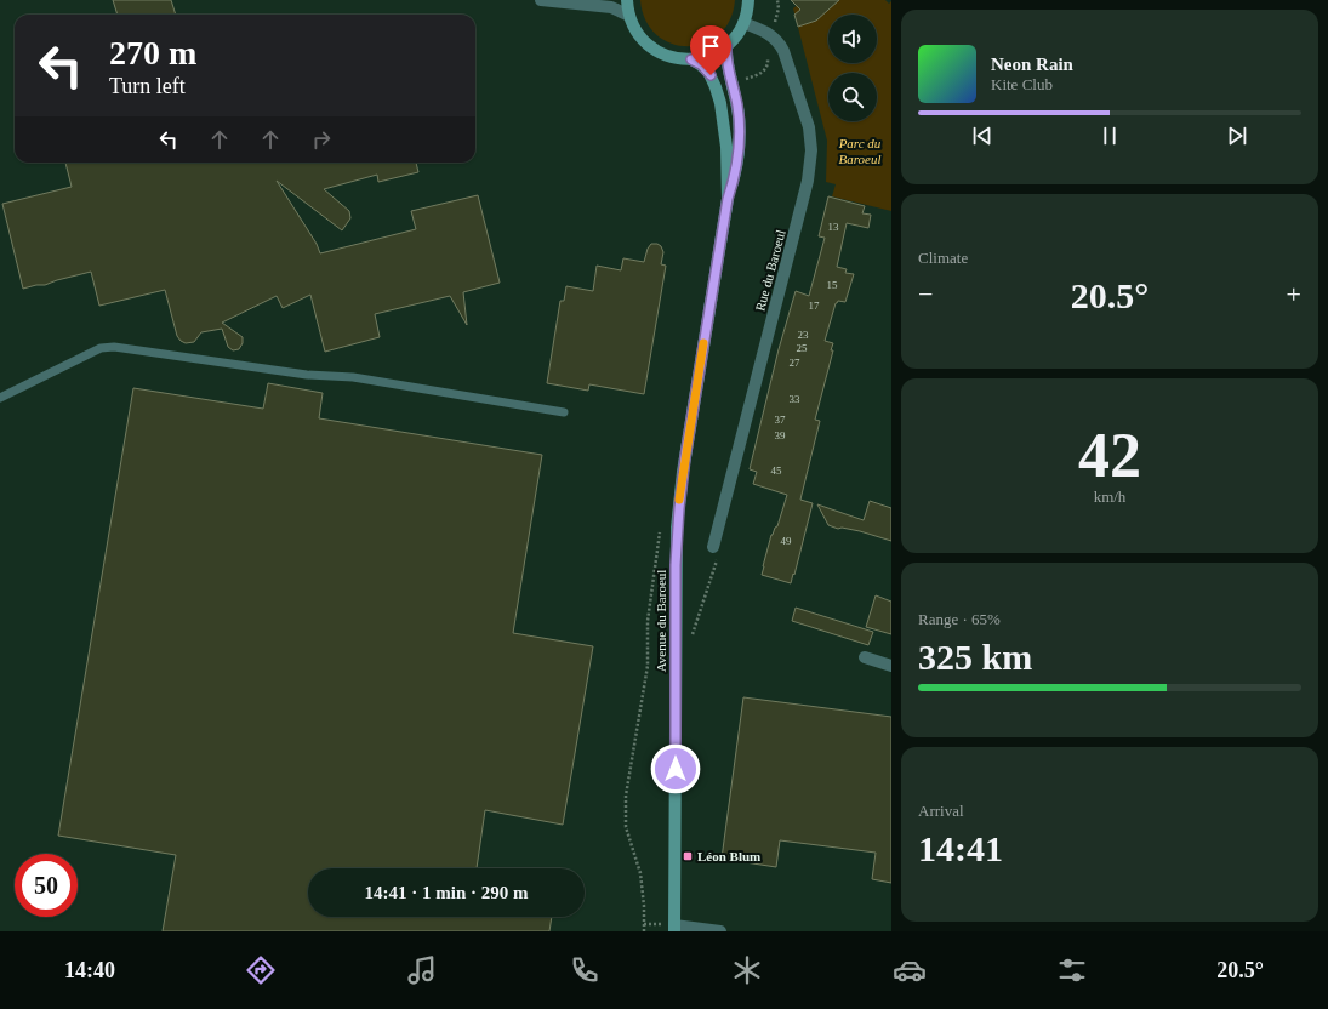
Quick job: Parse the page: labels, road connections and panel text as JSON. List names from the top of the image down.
{
  "streets": {
    "main road": ["Avenue du Baroeul"],
    "street": ["Rue du Baroeul"]
  },
  "parks": ["Parc du Baroeul"],
  "places": {
    "transit": ["Léon Blum"]
  },
  "house_numbers": [
    "13",
    "15",
    "17",
    "23",
    "25",
    "27",
    "33",
    "37",
    "39",
    "45",
    "49"
  ],
  "page": {
    "turn": ["270 m", "Turn left"],
    "song": ["Neon Rain", "Kite Club"],
    "tile": [
      "Climate",
      ["42", "km/h"],
      ["Range · 65%", "325 km"],
      ["Arrival", "14:41"]
    ],
    "heat": ["−", "20.5°", "+"],
    "limit": "50",
    "trip": "14:41 · 1 min · 290 m",
    "tabs": ["14:40", "20.5°"]
  }
}
